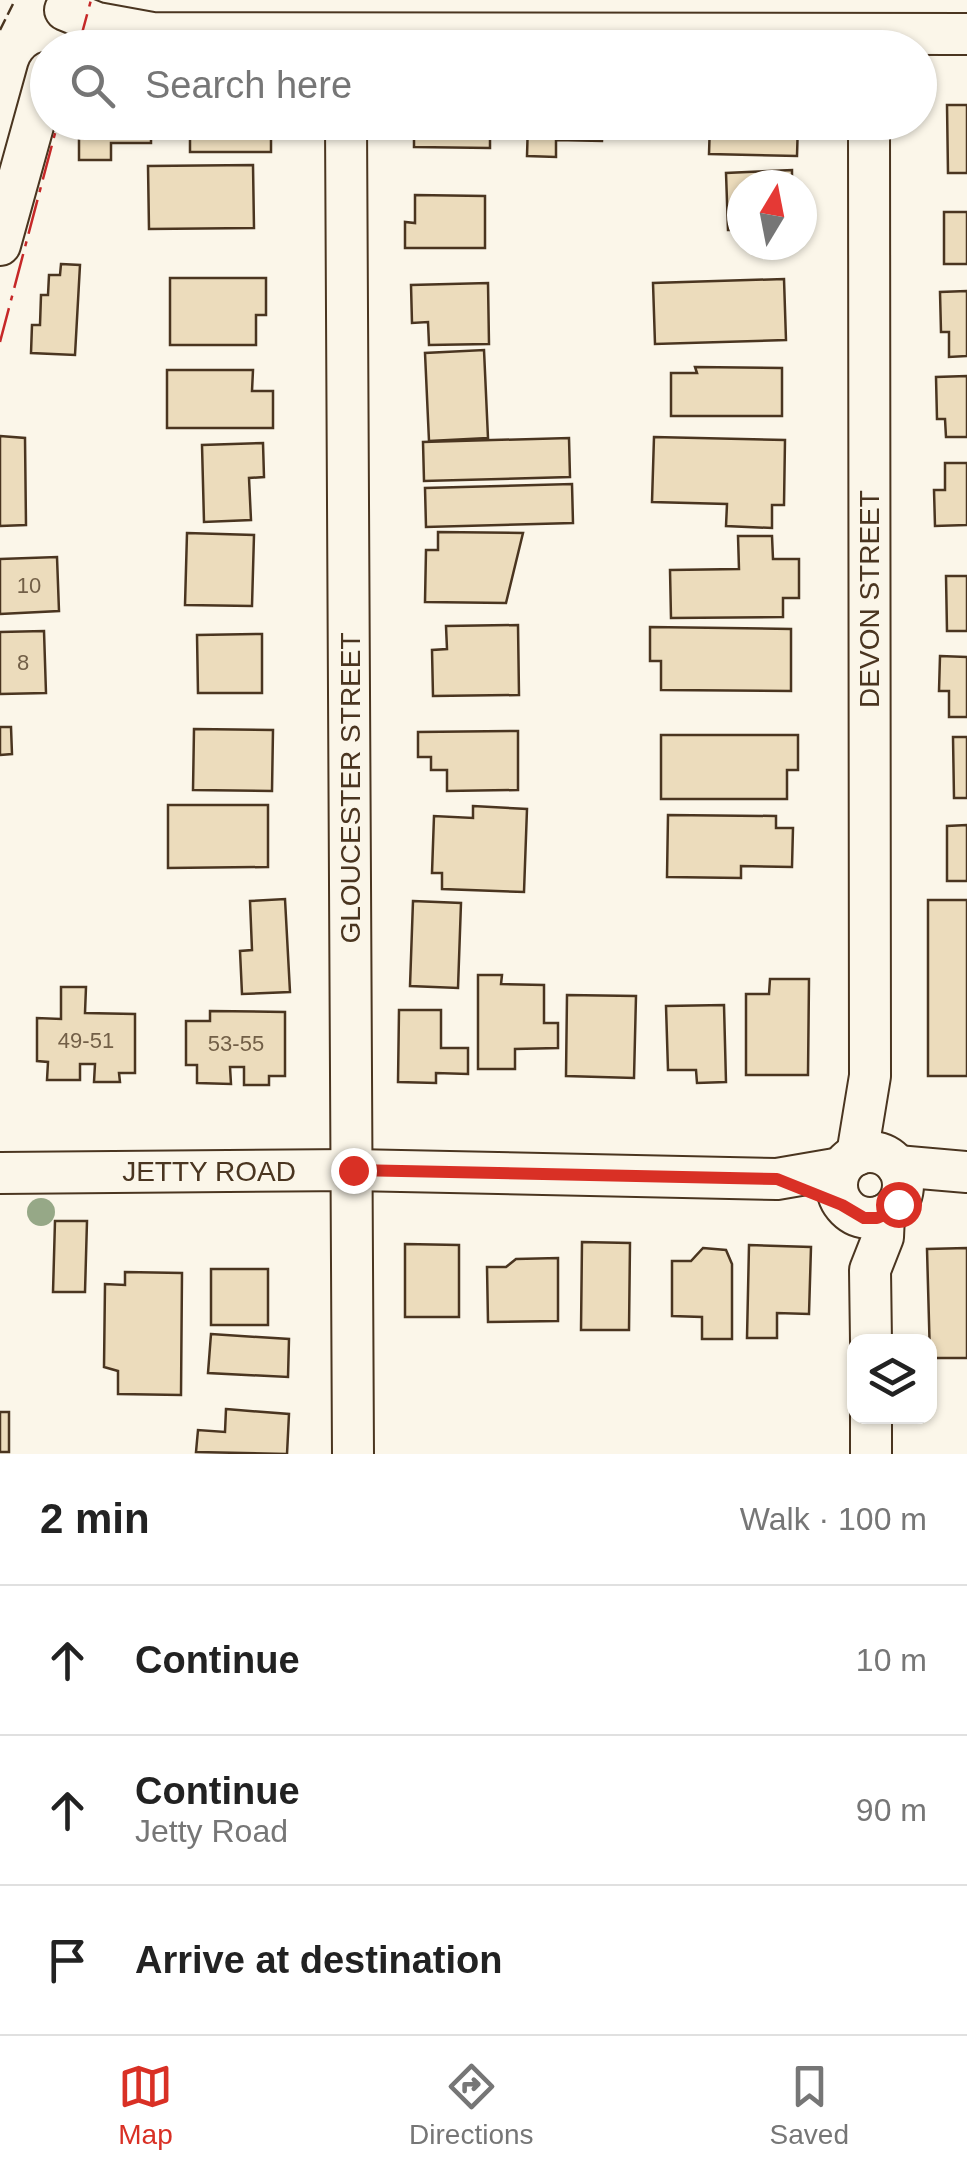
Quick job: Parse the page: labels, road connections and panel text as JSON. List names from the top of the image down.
{
  "streets": {
    "street": ["DEVON STREET", "GLOUCESTER STREET", "JETTY ROAD"]
  },
  "crossings": [
    ["DEVON STREET", "JETTY ROAD"],
    ["GLOUCESTER STREET", "JETTY ROAD"]
  ],
  "house_numbers": [
    "10",
    "8",
    "49-51",
    "53-55"
  ],
  "north": "top",
  "page": {
    "search": "Search here",
    "heading": ["2 min", "Walk · 100 m"],
    "list": [
      ["Continue", "10 m"],
      ["Continue", "Jetty Road", "90 m"],
      "Arrive at destination"
    ],
    "nav": ["Map", "Directions", "Saved"]
  }
}
